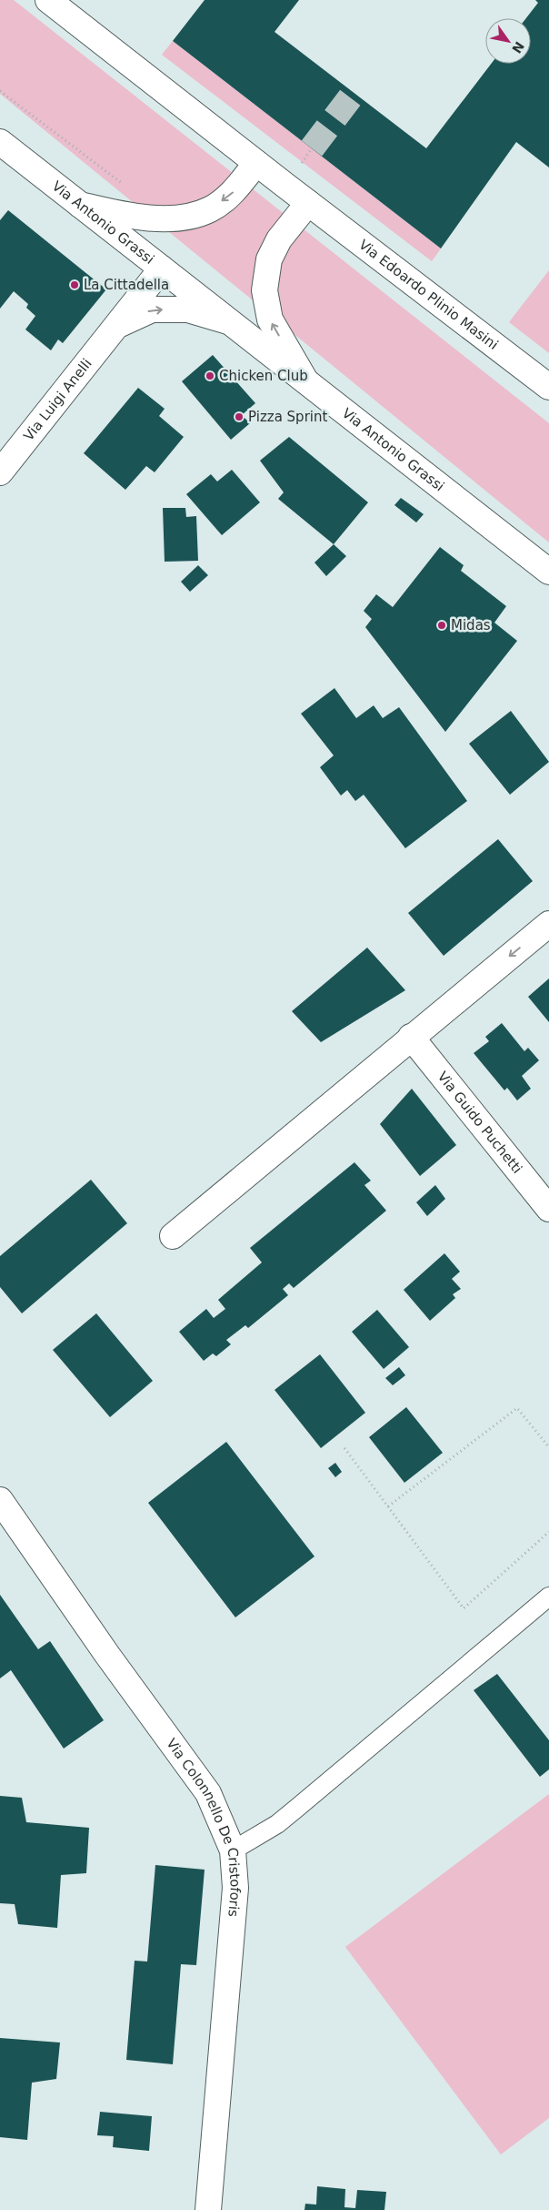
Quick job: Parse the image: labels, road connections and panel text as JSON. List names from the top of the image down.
{
  "streets": {
    "street": [
      "Via Antonio Grassi",
      "Via Edoardo Plinio Masini",
      "Via Luigi Anelli",
      "Via Guido Puchetti",
      "Via Colonnello De Cristoforis"
    ]
  },
  "crossings": [
    ["Via Antonio Grassi", "Via Luigi Anelli"]
  ],
  "places": [
    "La Cittadella",
    "Chicken Club",
    "Pizza Sprint",
    "Midas"
  ],
  "north": "bottom right"
}
